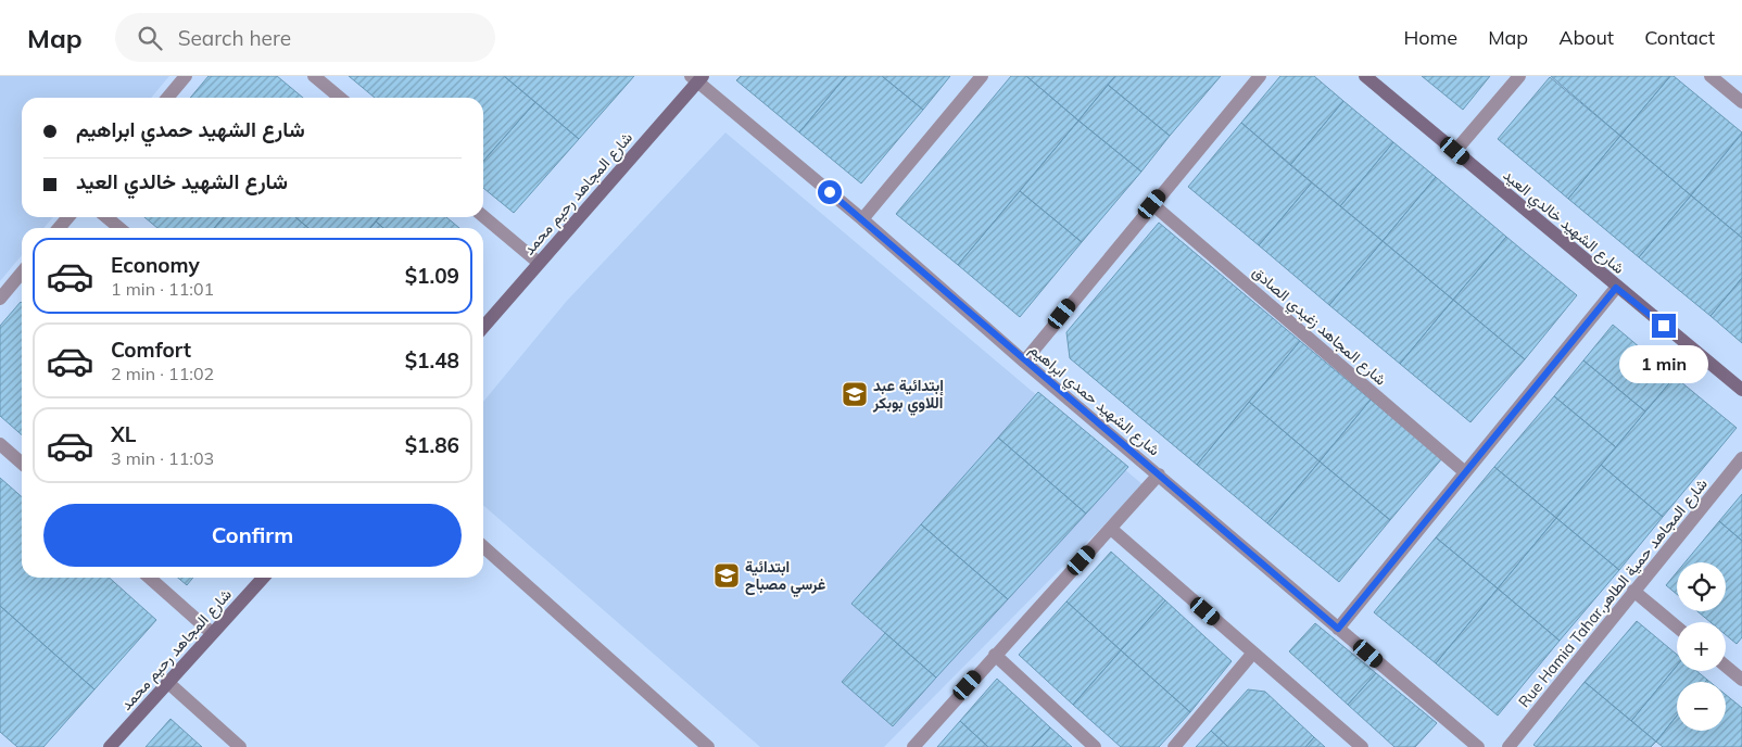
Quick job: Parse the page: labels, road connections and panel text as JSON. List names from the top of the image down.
{
  "streets": {
    "street": [
      "شارع المجاهد رحيم محمد",
      "شارع الشهيد خالدي العيد",
      "شارع المجاهد زغيدي الصادق",
      "شارع الشهيد حمدي ابراهيم",
      "Rue Hamia Tahar,شارع المجاهد حمية الطاهر"
    ]
  },
  "crossings": [
    ["شارع المجاهد رحيم محمد", "شارع الشهيد حمدي ابراهيم"]
  ],
  "places": {
    "school or university": ["إبتدائية عبد اللاوي بوبكر", "ابتدائية غرسي مصباح"]
  },
  "page": {
    "header": "Map",
    "search": "Search here",
    "nav": [
      "Home",
      "Map",
      "About",
      "Contact"
    ],
    "banner": ["شارع الشهيد حمدي ابراهيم", "شارع الشهيد خالدي العيد"],
    "list": [
      {
        "name": "Economy",
        "note": "1 min · 11:01",
        "value": "$1.09"
      },
      {
        "name": "Comfort",
        "note": "2 min · 11:02",
        "value": "$1.48"
      },
      {
        "name": "XL",
        "note": "3 min · 11:03",
        "value": "$1.86"
      }
    ],
    "bubble": "1 min",
    "buttons": "Confirm",
    "map_buttons": ["+", "−"]
  }
}
